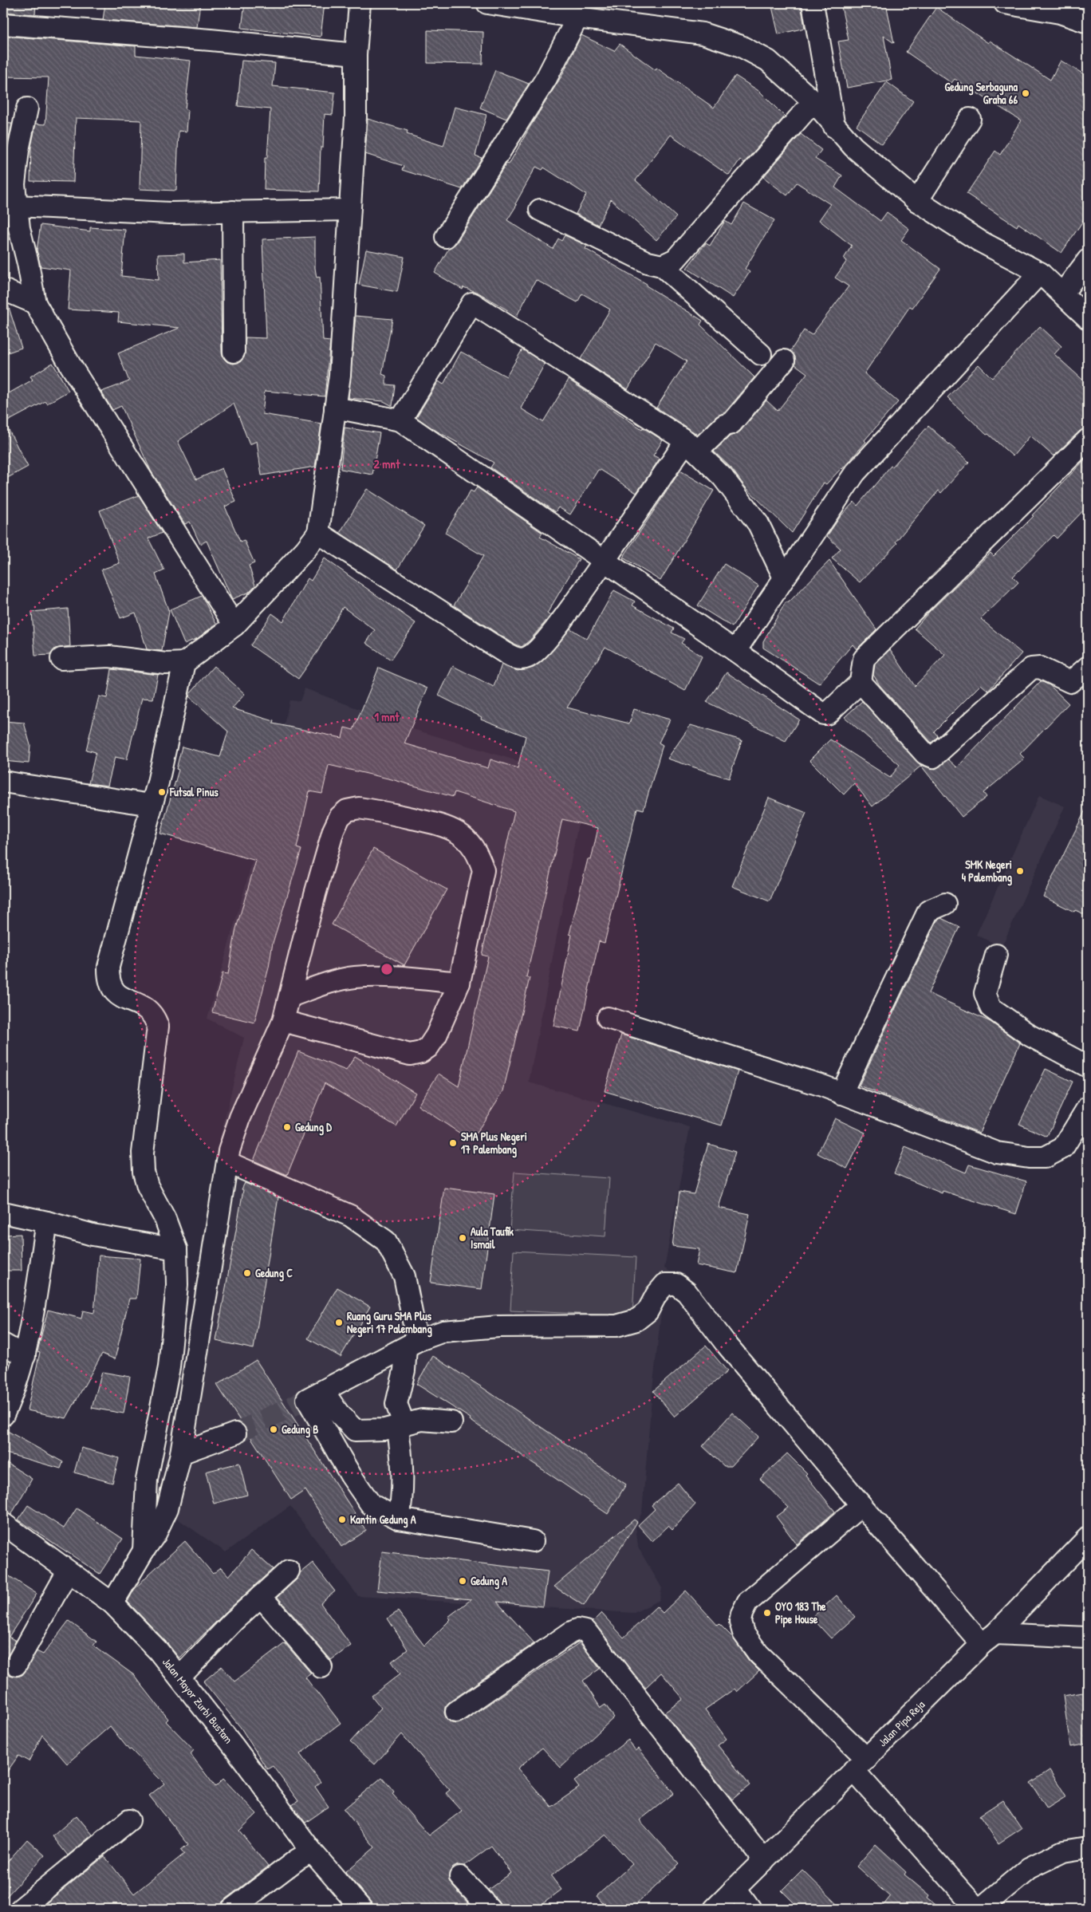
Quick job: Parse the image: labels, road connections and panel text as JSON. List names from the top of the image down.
{
  "streets": {
    "street": ["Jalan Mayor Zurbi Bustam", "Jalan Pipa Reja"]
  },
  "places": [
    "Gedung Serbaguna Graha 66",
    "Futsal Pinus",
    "SMK Negeri 4 Palembang",
    "Gedung D",
    "SMA Plus Negeri 17 Palembang",
    "Aula Taufik Ismail",
    "Gedung C",
    "Ruang Guru SMA Plus Negeri 17 Palembang",
    "Gedung B",
    "Kantin Gedung A",
    "Gedung A",
    "OYO 183 The Pipe House"
  ],
  "rings": ["2 mnt", "1 mnt"]
}
